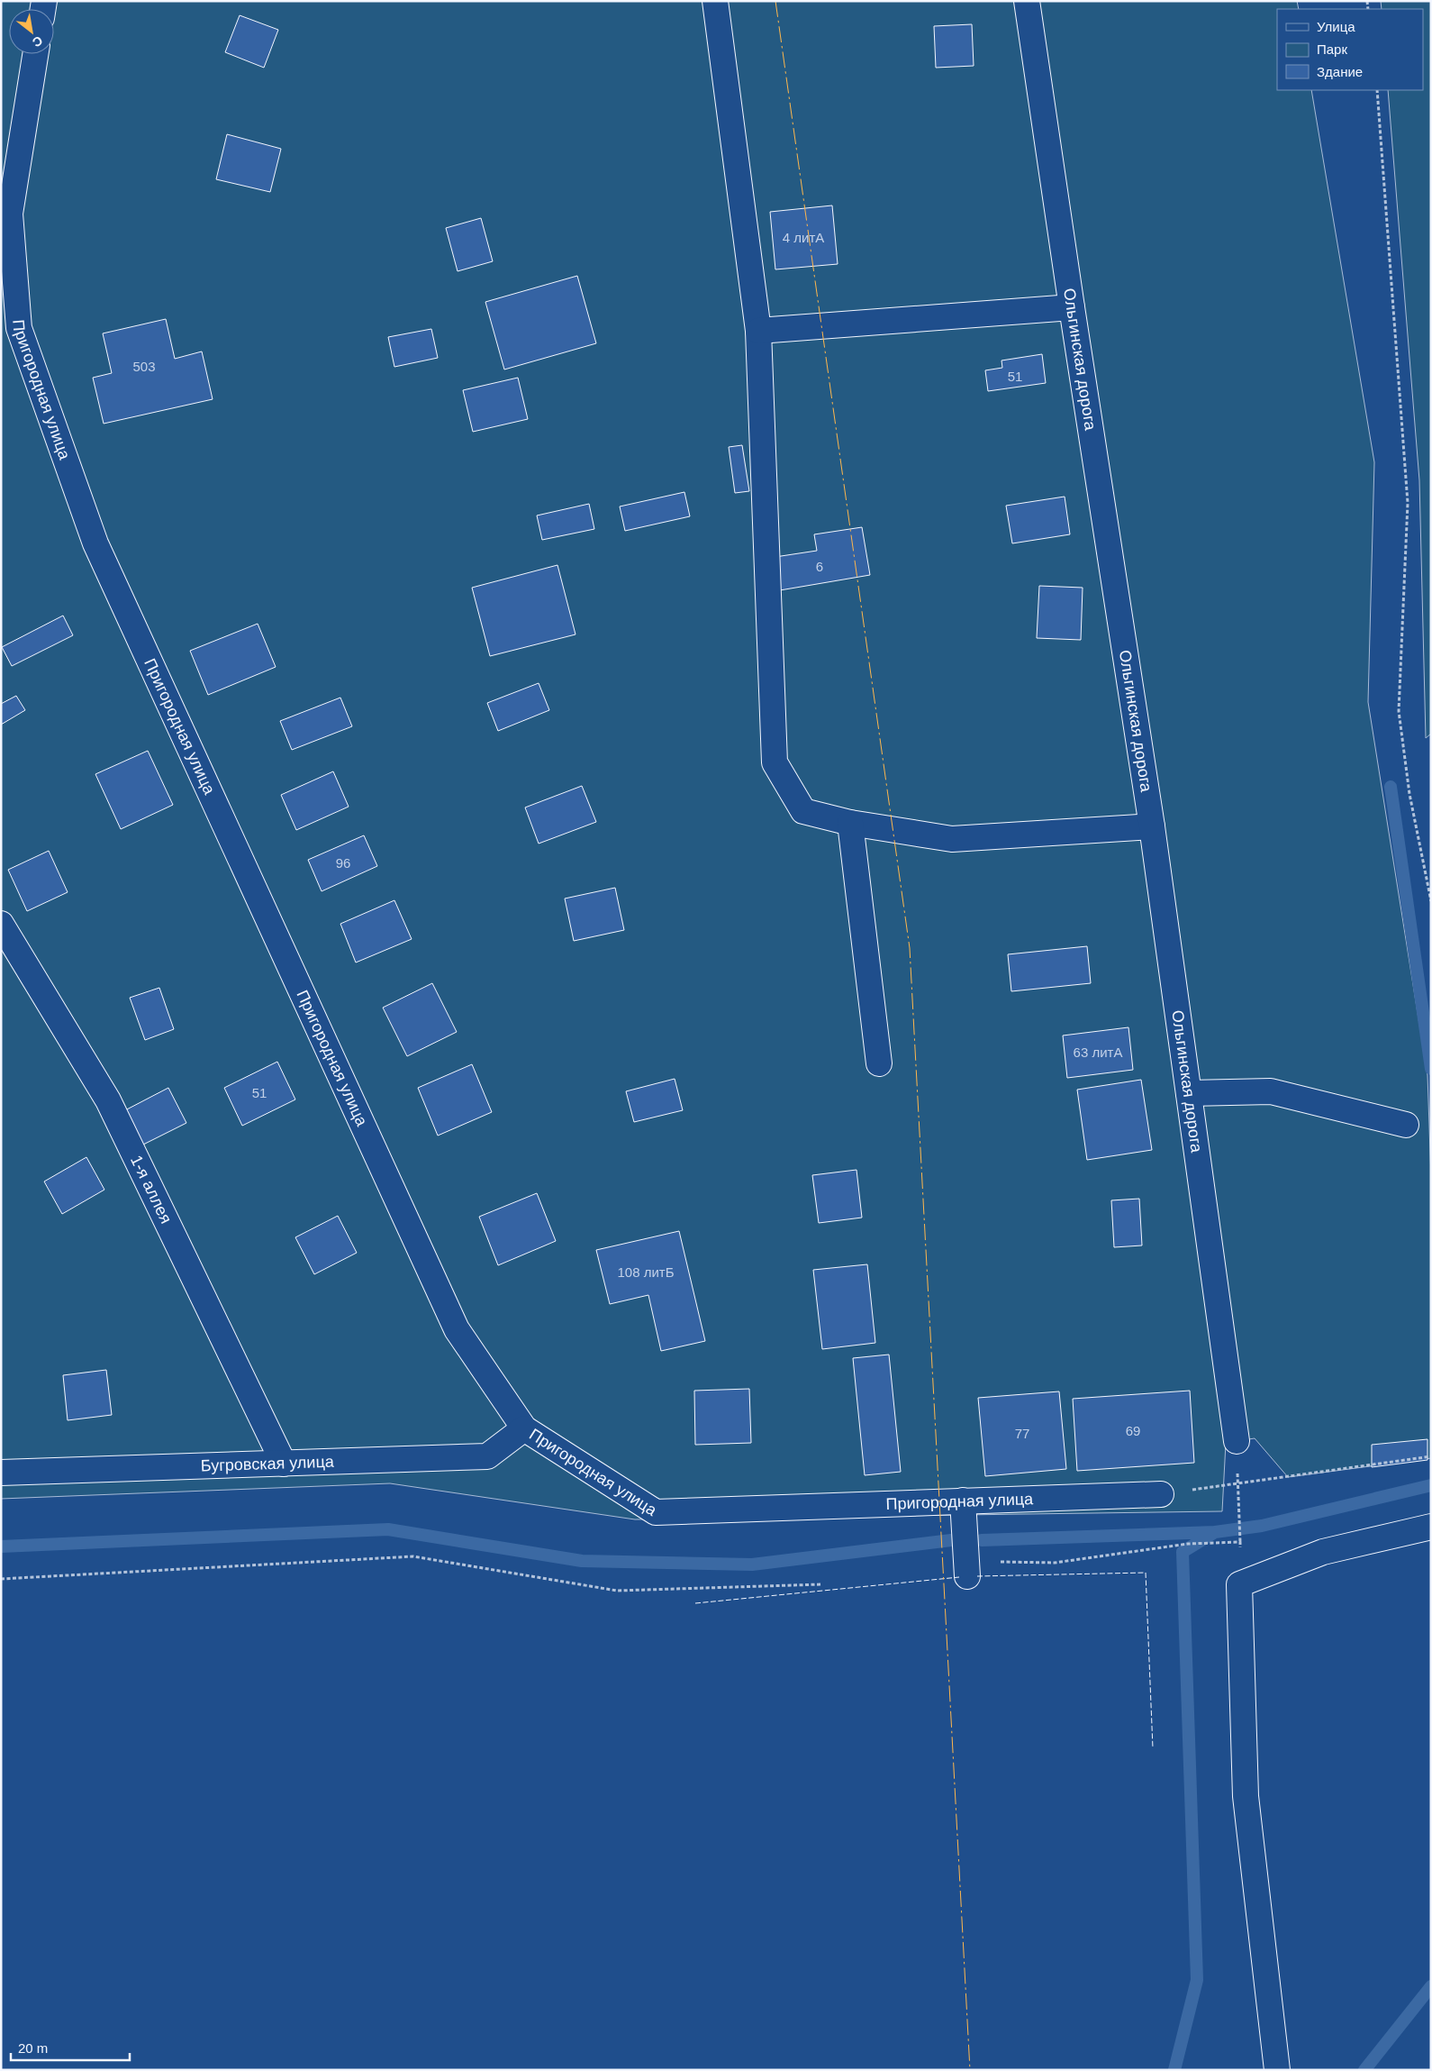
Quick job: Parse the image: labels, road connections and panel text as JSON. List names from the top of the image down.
{
  "streets": {
    "street": [
      "Ольгинская дорога",
      "Пригородная улица",
      "1-я аллея",
      "Бугровская улица"
    ]
  },
  "crossings": [
    ["Пригородная улица", "Бугровская улица"],
    ["1-я аллея", "Бугровская улица"]
  ],
  "house_numbers": [
    "4 литА",
    "503",
    "51",
    "6",
    "96",
    "63 литА",
    "51",
    "108 литБ",
    "69",
    "77"
  ],
  "legend": ["Улица", "Парк", "Здание"],
  "scale_bar": "20 m",
  "north": "bottom right"
}
